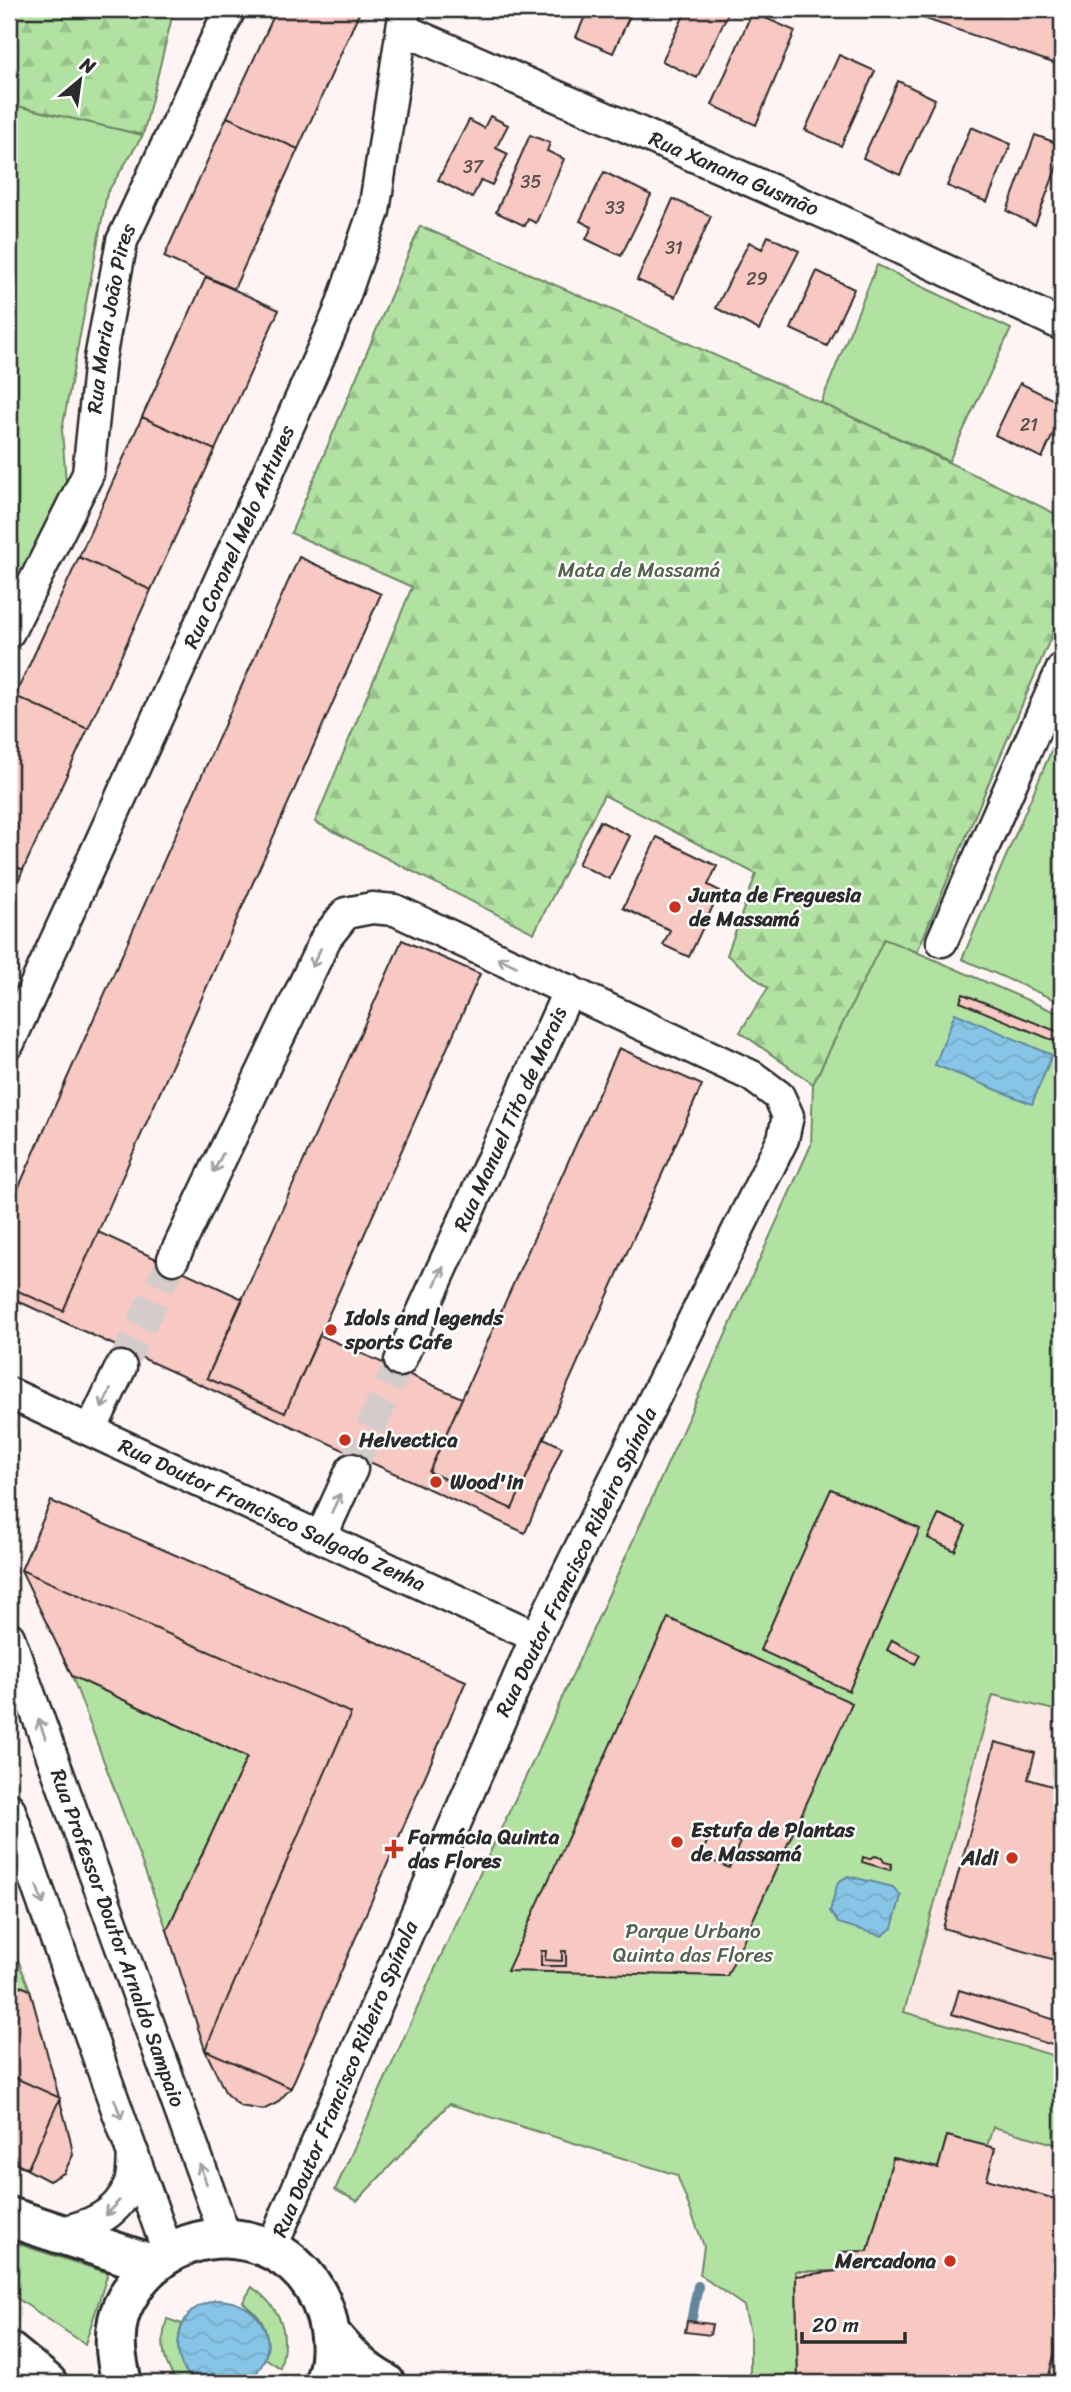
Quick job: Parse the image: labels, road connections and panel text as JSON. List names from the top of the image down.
{
  "streets": {
    "street": [
      "Rua Xanana Gusmão",
      "Rua Maria João Pires",
      "Rua Coronel Melo Antunes",
      "Rua Manuel Tito de Morais",
      "Rua Doutor Francisco Salgado Zenha",
      "Rua Doutor Francisco Ribeiro Spínola",
      "Rua Professor Doutor Arnaldo Sampaio"
    ]
  },
  "crossings": [
    ["Rua Xanana Gusmão", "Rua Coronel Melo Antunes"],
    ["Rua Manuel Tito de Morais", "Rua Doutor Francisco Ribeiro Spínola"],
    ["Rua Doutor Francisco Salgado Zenha", "Rua Doutor Francisco Ribeiro Spínola"]
  ],
  "parks": ["Mata de Massamá", "Parque Urbano Quinta das Flores"],
  "places": {
    "other": [
      "Junta de Freguesia de Massamá",
      "Idols and legends sports Cafe",
      "Helvectica",
      "Wood'in",
      "Estufa de Plantas de Massamá",
      "Aldi",
      "Mercadona"
    ],
    "health": ["Farmácia Quinta das Flores"]
  },
  "house_numbers": [
    "37",
    "35",
    "33",
    "31",
    "29",
    "21"
  ],
  "scale_bar": "20 m",
  "north": "top right"
}
